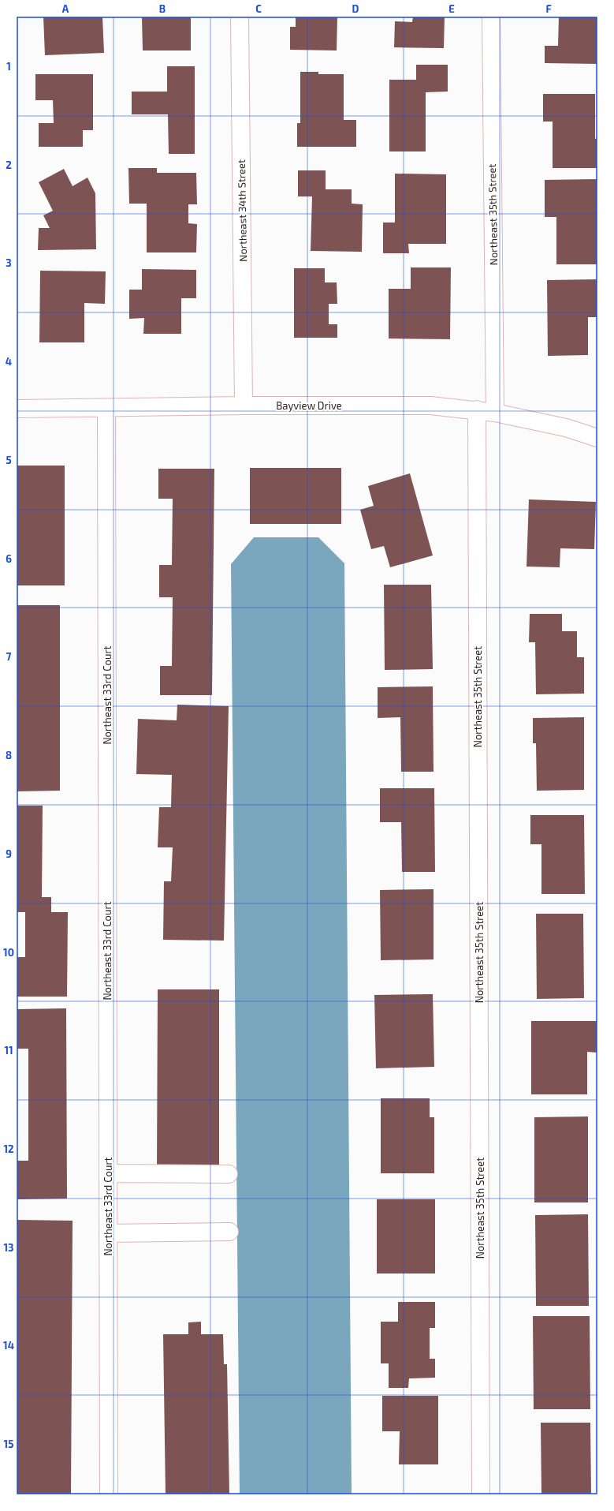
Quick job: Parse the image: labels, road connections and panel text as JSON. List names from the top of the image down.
{
  "streets": {
    "street": [
      "Northeast 34th Street",
      "Northeast 35th Street",
      "Bayview Drive",
      "Northeast 33rd Court"
    ]
  },
  "crossings": [
    ["Northeast 34th Street", "Bayview Drive"],
    ["Northeast 35th Street", "Bayview Drive"],
    ["Bayview Drive", "Northeast 33rd Court"]
  ],
  "grid": {
    "columns": [
      "A",
      "B",
      "C",
      "D",
      "E",
      "F"
    ],
    "rows": [
      "1",
      "2",
      "3",
      "4",
      "5",
      "6",
      "7",
      "8",
      "9",
      "10",
      "11",
      "12",
      "13",
      "14",
      "15"
    ]
  }
}
